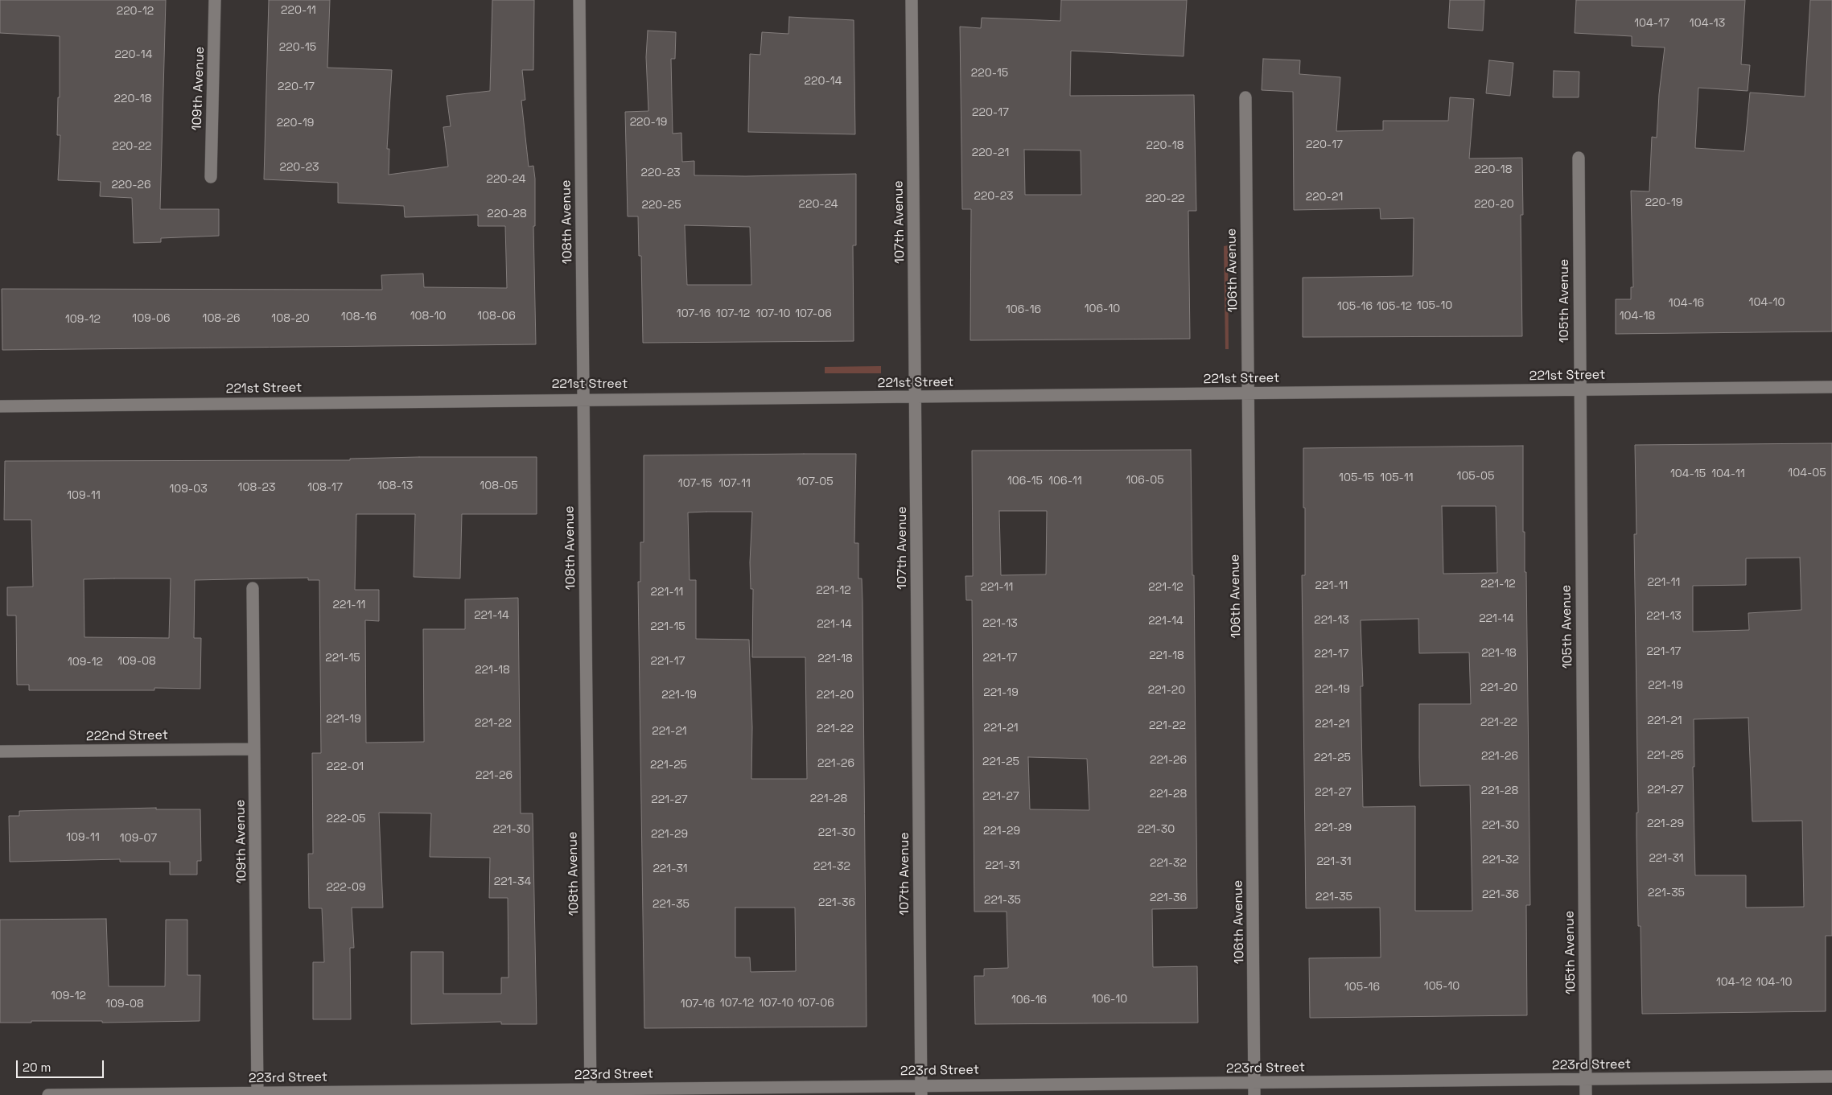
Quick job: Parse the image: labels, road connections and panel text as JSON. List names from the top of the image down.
{
  "streets": {
    "street": [
      "109th Avenue",
      "108th Avenue",
      "107th Avenue",
      "106th Avenue",
      "105th Avenue",
      "221st Street",
      "222nd Street",
      "223rd Street"
    ]
  },
  "crossings": [
    ["109th Avenue", "222nd Street"],
    ["109th Avenue", "223rd Street"],
    ["108th Avenue", "221st Street"],
    ["108th Avenue", "223rd Street"],
    ["107th Avenue", "221st Street"],
    ["107th Avenue", "223rd Street"],
    ["106th Avenue", "221st Street"],
    ["106th Avenue", "223rd Street"],
    ["105th Avenue", "221st Street"],
    ["105th Avenue", "223rd Street"]
  ],
  "house_numbers": [
    "220-11",
    "220-12",
    "104-17",
    "104-13",
    "220-15",
    "220-14",
    "220-15",
    "220-14",
    "220-17",
    "220-18",
    "220-17",
    "220-19",
    "220-19",
    "220-17",
    "220-18",
    "220-22",
    "220-21",
    "220-23",
    "220-18",
    "220-23",
    "220-24",
    "220-26",
    "220-23",
    "220-21",
    "220-22",
    "220-19",
    "220-24",
    "220-20",
    "220-25",
    "220-28",
    "104-10",
    "104-16",
    "105-10",
    "105-16",
    "105-12",
    "106-10",
    "106-16",
    "107-16",
    "107-12",
    "107-10",
    "107-06",
    "108-10",
    "108-06",
    "104-18",
    "108-16",
    "109-06",
    "108-26",
    "108-20",
    "109-12",
    "104-05",
    "104-15",
    "104-11",
    "105-05",
    "105-15",
    "105-11",
    "106-05",
    "106-15",
    "106-11",
    "107-05",
    "107-15",
    "107-11",
    "108-13",
    "108-05",
    "108-23",
    "108-17",
    "109-03",
    "109-11",
    "221-11",
    "221-12",
    "221-11",
    "221-11",
    "221-12",
    "221-12",
    "221-11",
    "221-11",
    "221-14",
    "221-13",
    "221-14",
    "221-13",
    "221-14",
    "221-13",
    "221-14",
    "221-15",
    "221-17",
    "221-18",
    "221-17",
    "221-18",
    "221-15",
    "221-17",
    "221-18",
    "109-08",
    "221-17",
    "109-12",
    "221-18",
    "221-19",
    "221-20",
    "221-19",
    "221-20",
    "221-19",
    "221-19",
    "221-20",
    "221-19",
    "221-21",
    "221-22",
    "221-22",
    "221-21",
    "221-22",
    "221-21",
    "221-22",
    "221-21",
    "221-25",
    "221-26",
    "221-25",
    "221-26",
    "221-25",
    "221-26",
    "221-25",
    "222-01",
    "221-26",
    "221-27",
    "221-28",
    "221-27",
    "221-28",
    "221-27",
    "221-28",
    "221-27",
    "222-05",
    "221-29",
    "221-30",
    "221-29",
    "221-30",
    "221-30",
    "221-29",
    "221-30",
    "221-29",
    "109-11",
    "109-07",
    "221-31",
    "221-32",
    "221-31",
    "221-32",
    "221-31",
    "221-32",
    "221-31",
    "221-34",
    "222-09",
    "221-35",
    "221-36",
    "221-35",
    "221-36",
    "221-35",
    "221-36",
    "221-35",
    "104-12",
    "104-10",
    "105-10",
    "105-16",
    "109-12",
    "106-10",
    "106-16",
    "107-12",
    "107-10",
    "107-06",
    "109-08",
    "107-16"
  ],
  "scale_bar": "20 m"
}
